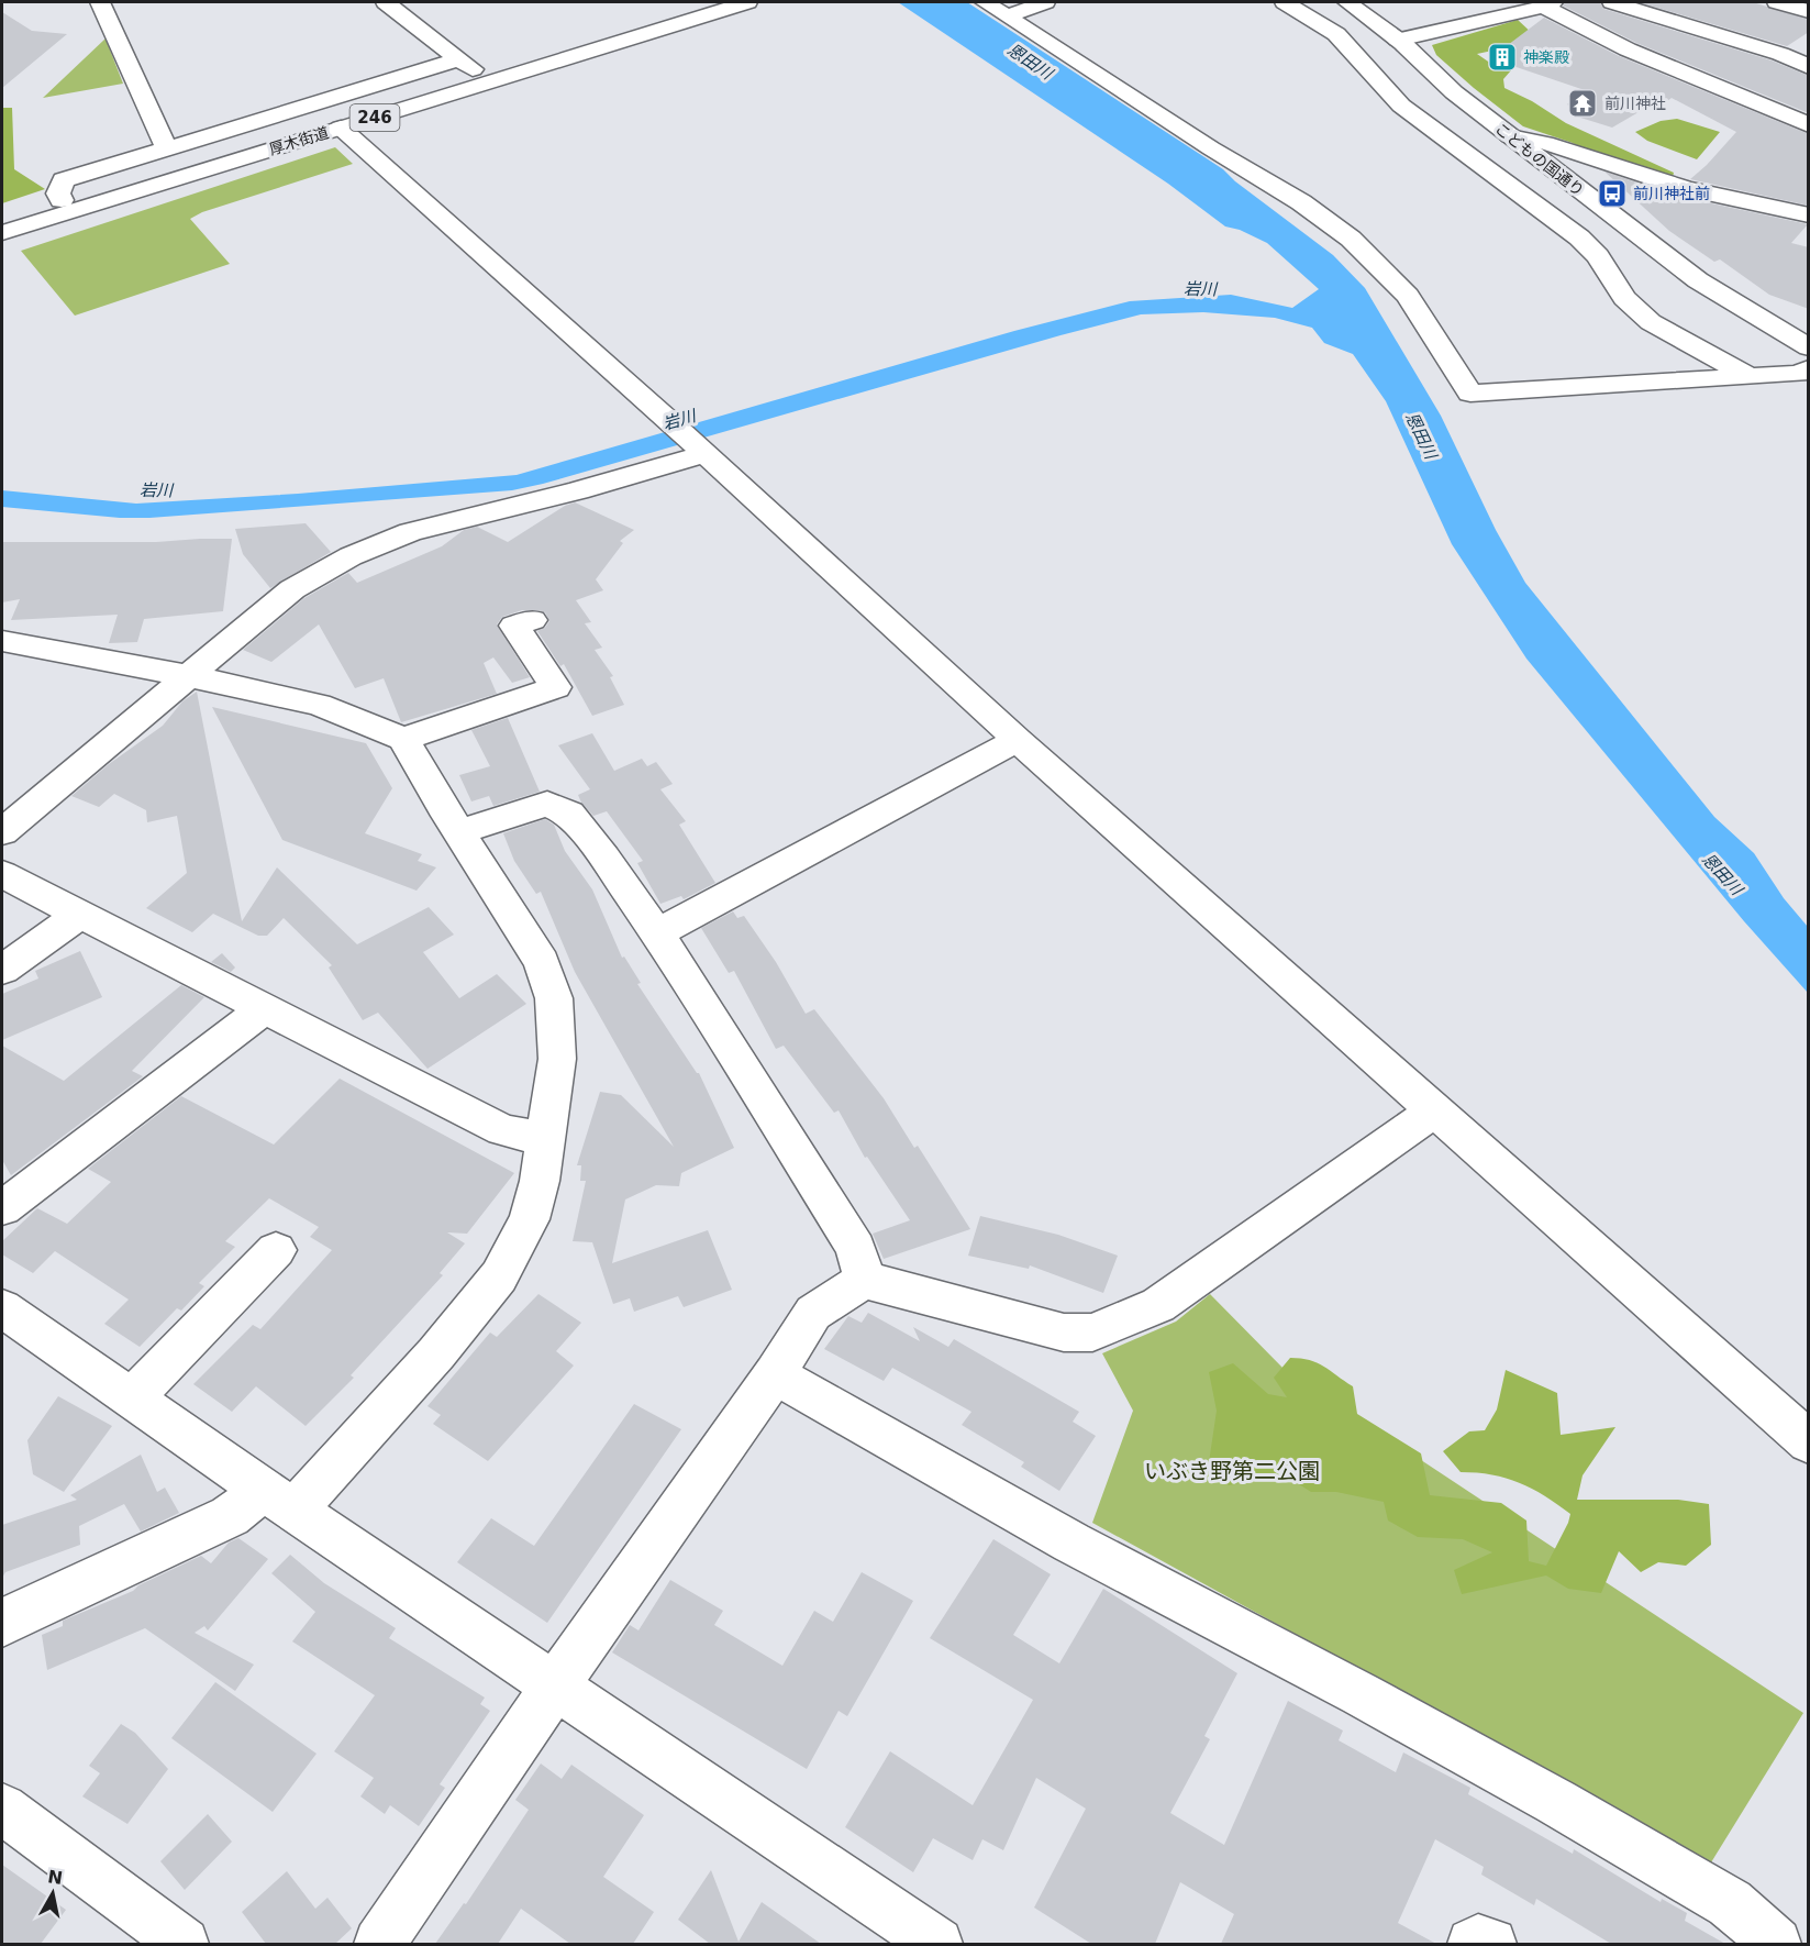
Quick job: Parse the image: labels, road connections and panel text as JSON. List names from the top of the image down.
{
  "streets": {
    "main road": ["246", "厚木街道", "こどもの国通り"]
  },
  "water": ["恩田川", "岩川"],
  "parks": ["いぶき野第二公園"],
  "places": {
    "building": ["神楽殿"],
    "temple": ["前川神社"],
    "bus stop": ["前川神社前"]
  },
  "north": "top"
}
